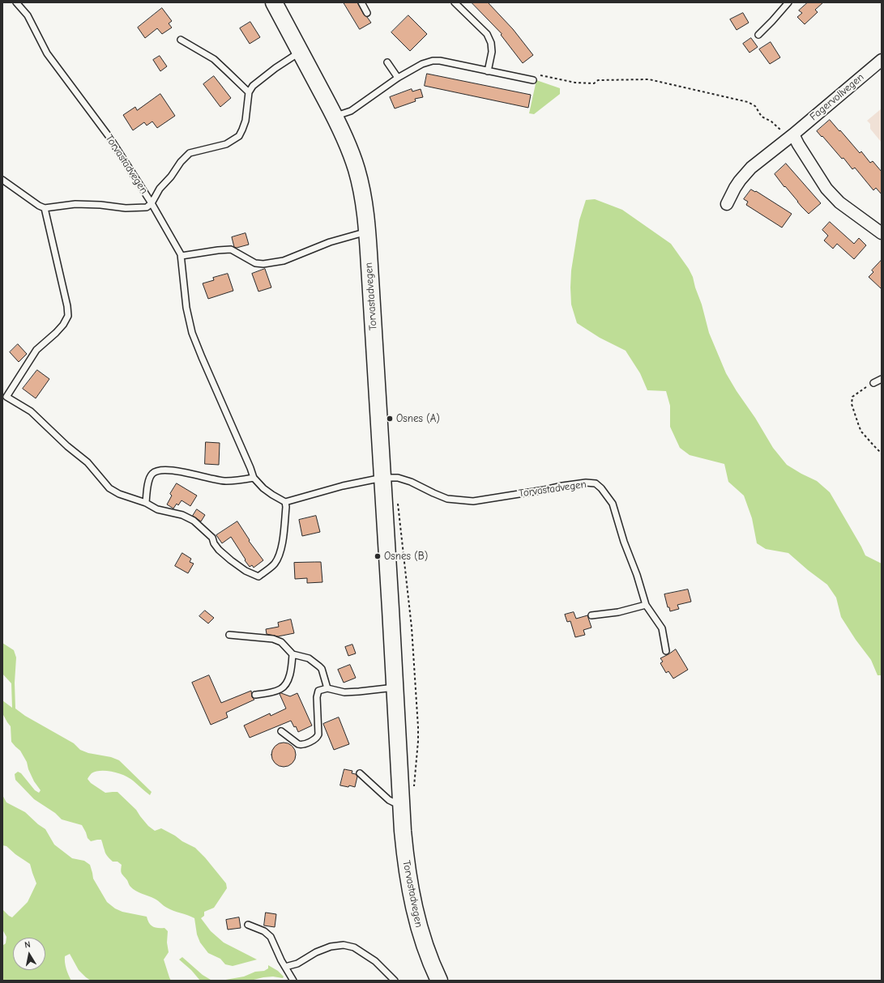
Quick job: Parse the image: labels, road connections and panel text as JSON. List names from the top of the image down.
{
  "streets": {
    "main road": ["Torvastadvegen"],
    "street": ["Fagervollvegen"]
  },
  "places": ["Osnes (A)", "Osnes (B)"],
  "north": "top"
}
